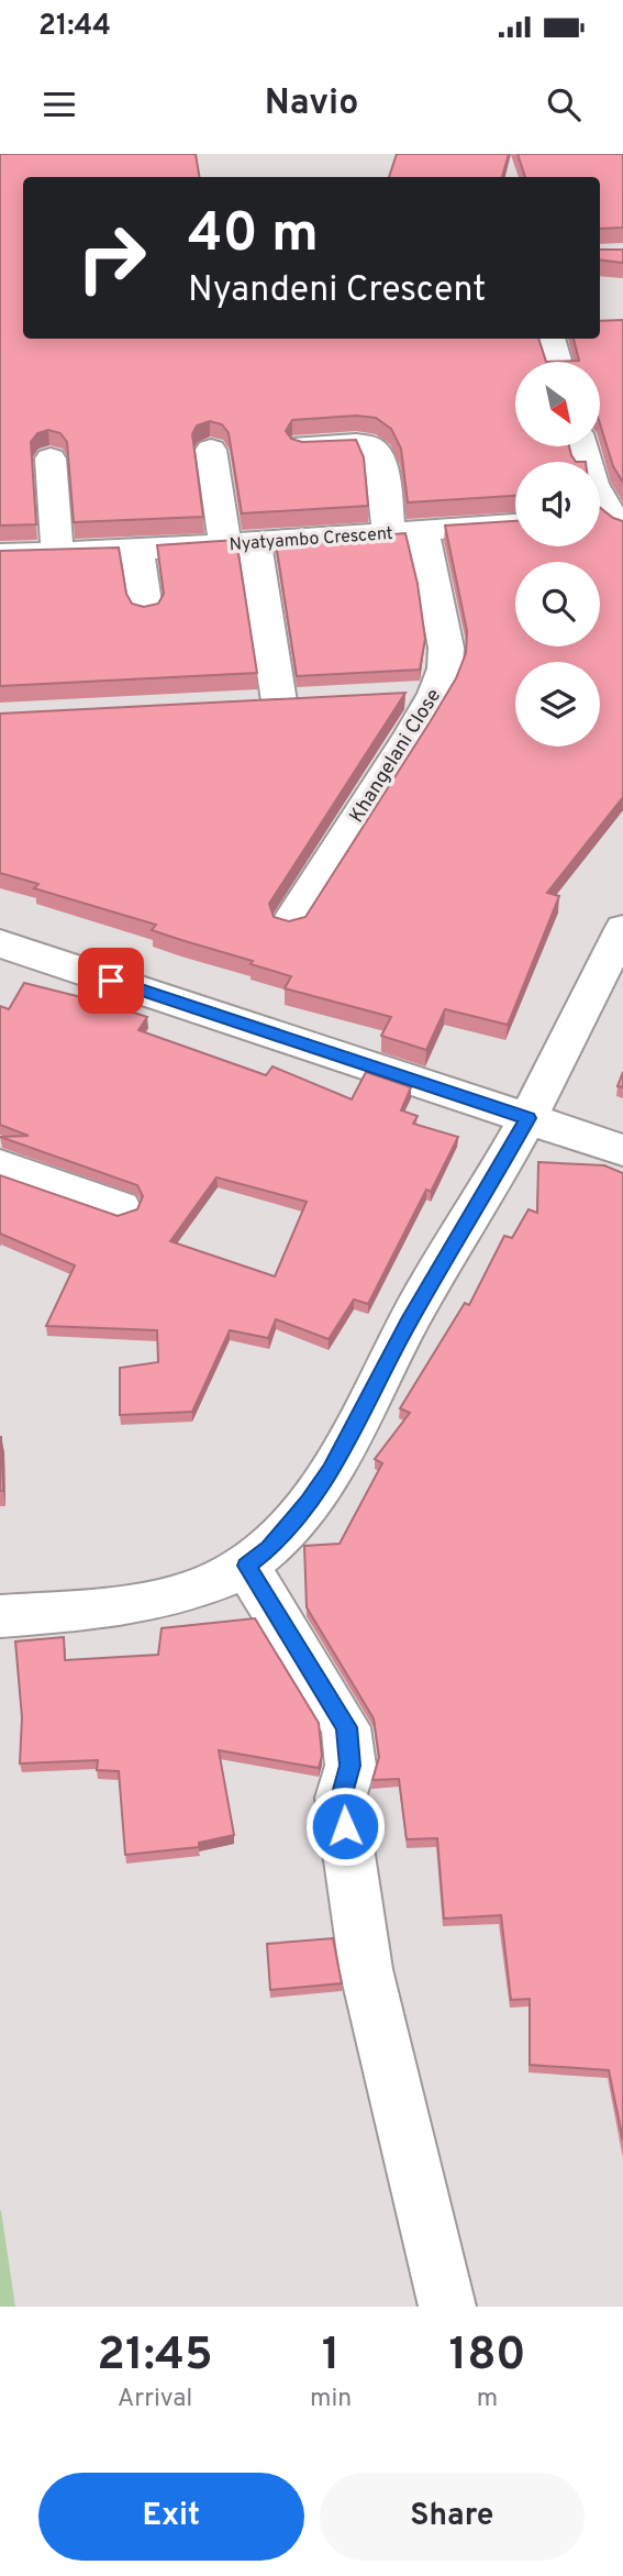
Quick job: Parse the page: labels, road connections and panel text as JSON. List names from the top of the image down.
{
  "streets": {
    "street": ["Nyatyambo Crescent", "Khangelani Close"]
  },
  "crossings": [
    ["Nyatyambo Crescent", "Khangelani Close"]
  ],
  "north": "bottom right",
  "page": {
    "status": "21:44",
    "header": "Navio",
    "turn": ["40 m", "Nyandeni Crescent"],
    "eta": [
      "21:45",
      "Arrival",
      "1",
      "min",
      "180",
      "m"
    ],
    "buttons": ["Exit", "Share"]
  }
}
